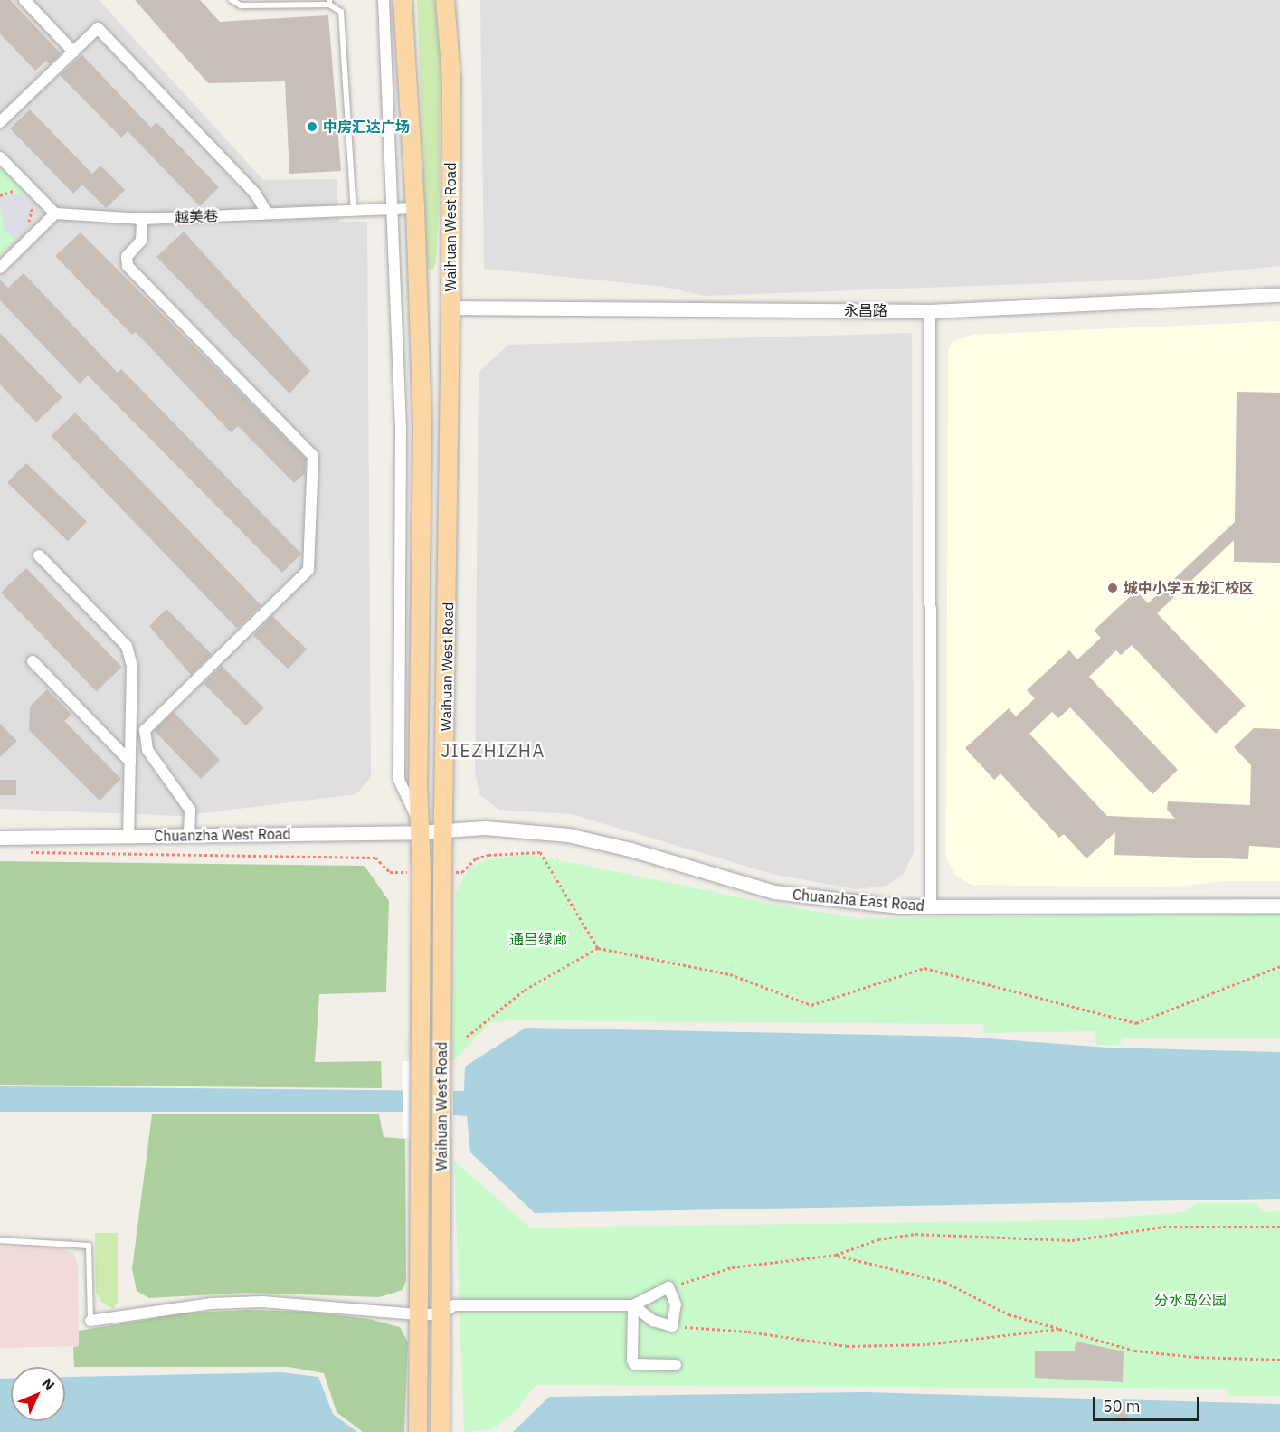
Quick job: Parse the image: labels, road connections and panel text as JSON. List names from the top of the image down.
{
  "streets": {
    "main road": ["Waihuan West Road"],
    "street": [
      "越美巷",
      "永昌路",
      "Chuanzha West Road",
      "Chuanzha East Road"
    ]
  },
  "crossings": [
    ["越美巷", "Waihuan West Road"],
    ["Waihuan West Road", "永昌路"],
    ["Waihuan West Road", "Chuanzha West Road"],
    ["Waihuan West Road", "Chuanzha East Road"],
    ["Chuanzha West Road", "Chuanzha East Road"]
  ],
  "districts": ["JIEZHIZHA"],
  "parks": ["通吕绿廊", "分水岛公园"],
  "places": ["中房汇达广场", "城中小学五龙汇校区"],
  "scale_bar": "50 m",
  "north": "top right"
}
